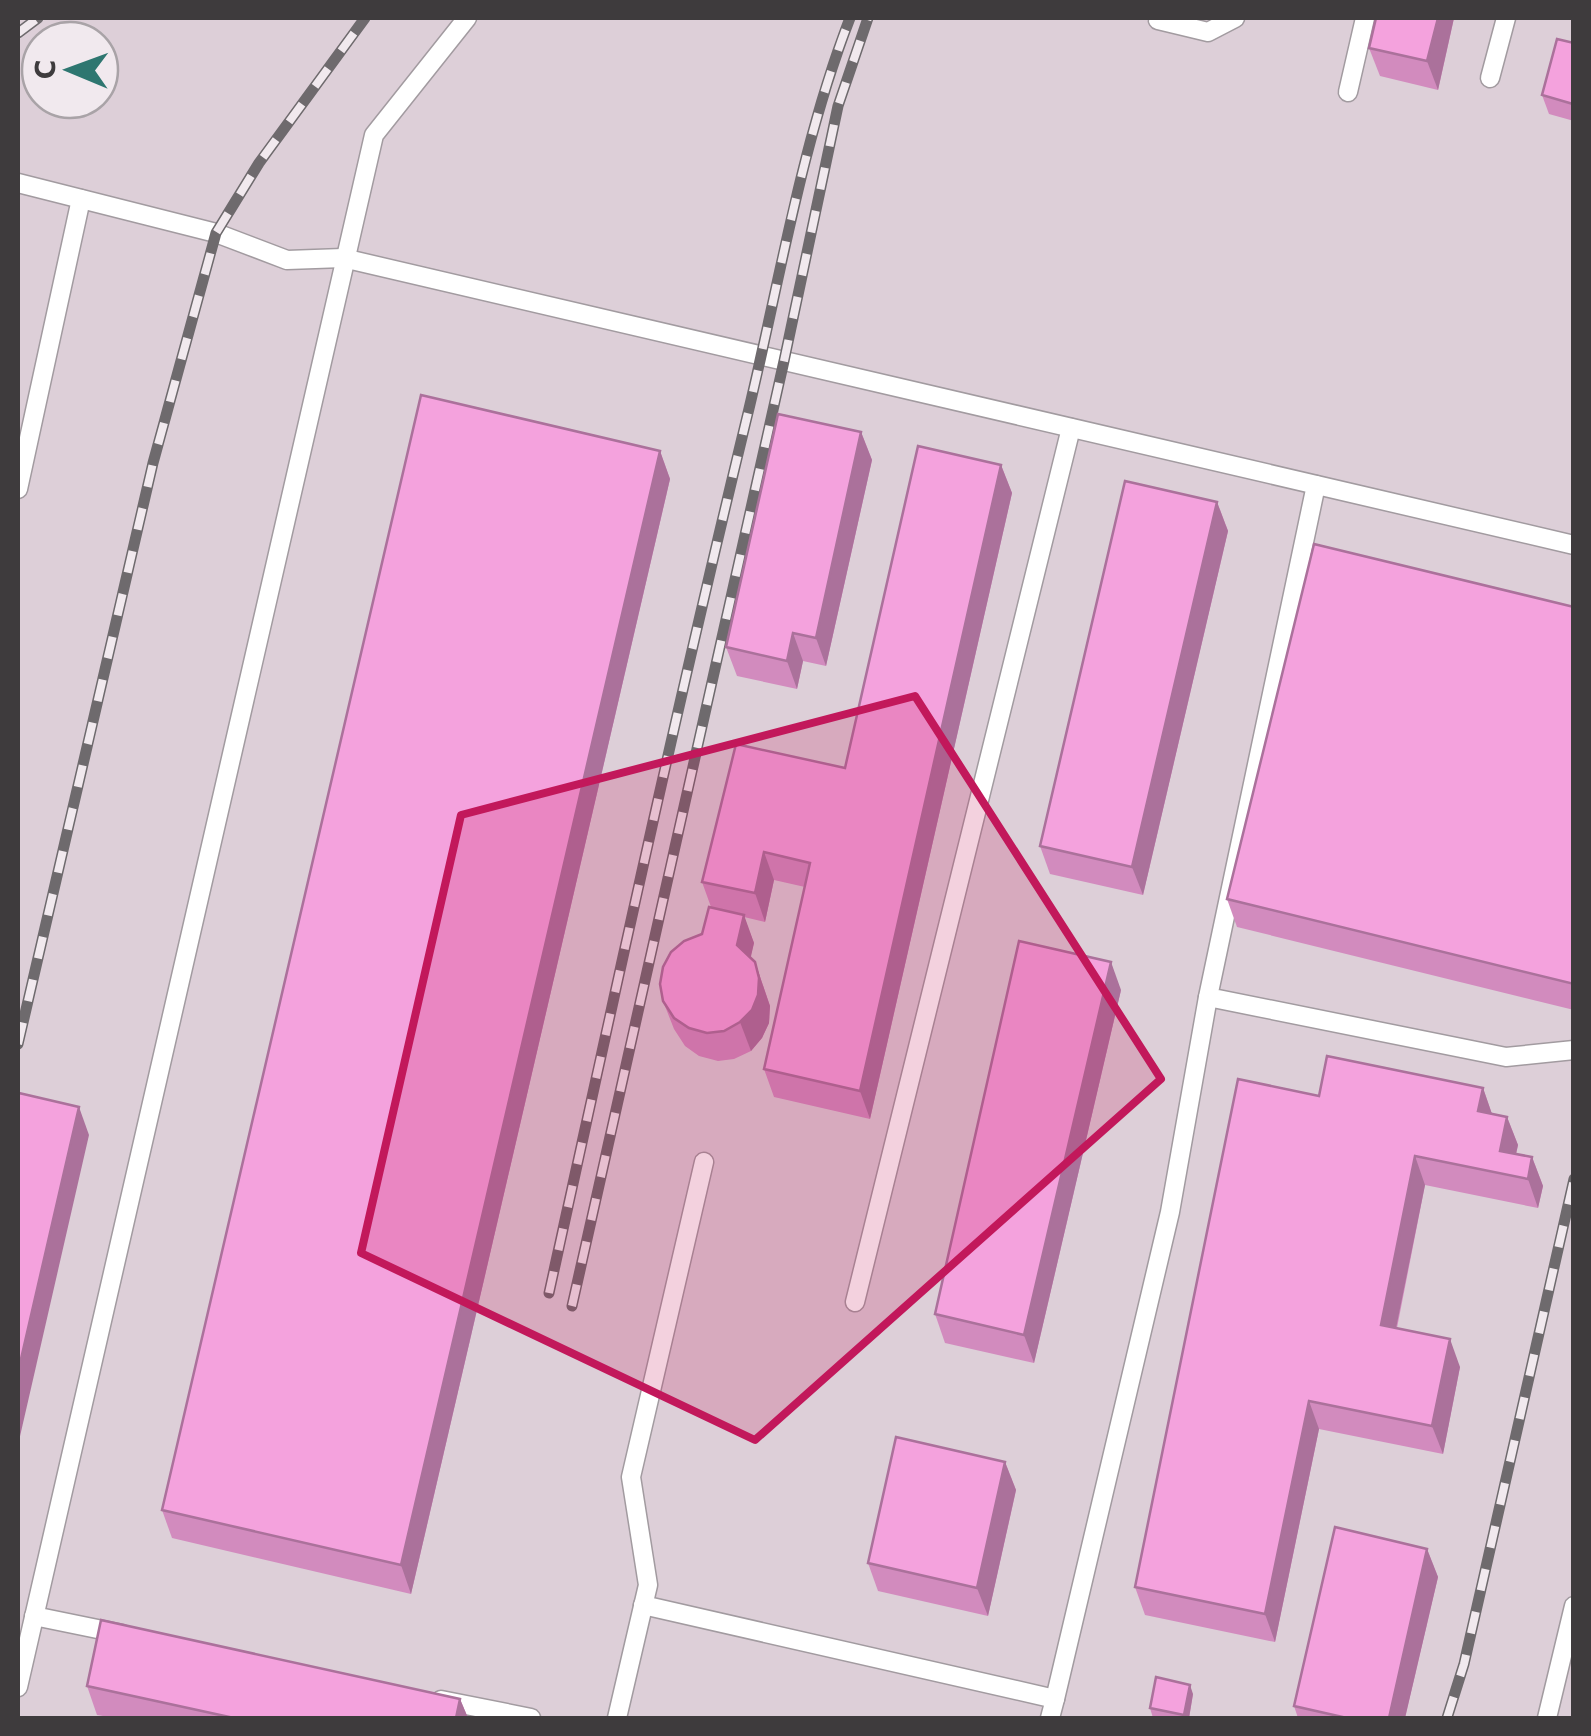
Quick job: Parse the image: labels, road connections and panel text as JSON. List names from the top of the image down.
{
  "north": "left"
}
